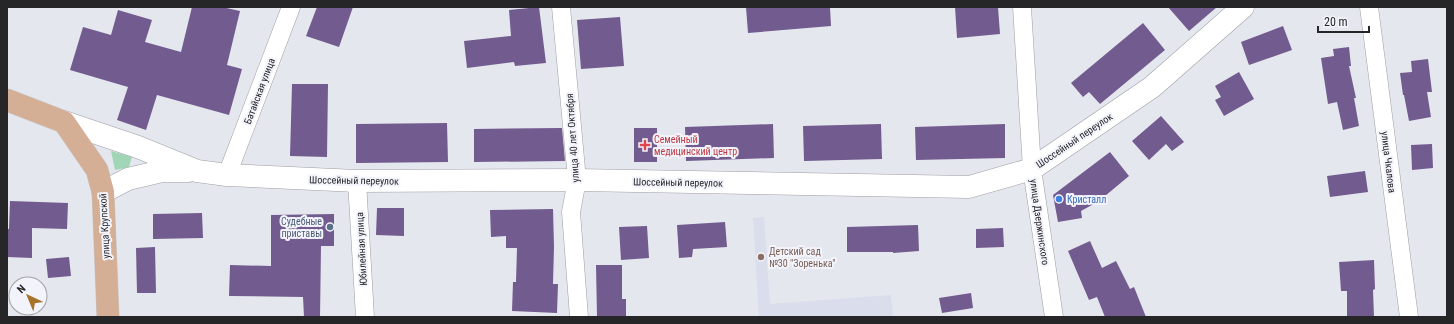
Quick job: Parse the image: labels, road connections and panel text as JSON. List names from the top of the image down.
{
  "streets": {
    "main road": ["Шоссейный переулок", "улица Крупской"],
    "street": [
      "Батайская улица",
      "улица 40 лет Октября",
      "улица Чкалова",
      "улица Дзержинского",
      "Юбилейная улица"
    ]
  },
  "crossings": [
    ["Батайская улица", "Шоссейный переулок"],
    ["улица 40 лет Октября", "Шоссейный переулок"],
    ["Шоссейный переулок", "улица Дзержинского"],
    ["Шоссейный переулок", "улица Крупской"],
    ["Шоссейный переулок", "Юбилейная улица"]
  ],
  "places": {
    "health": ["Семейный медицинский центр"],
    "other": ["Кристалл", "Судебные приставы", "Детский сад №30 \"Зоренька\""]
  },
  "scale_bar": "20 m",
  "north": "top left"
}
